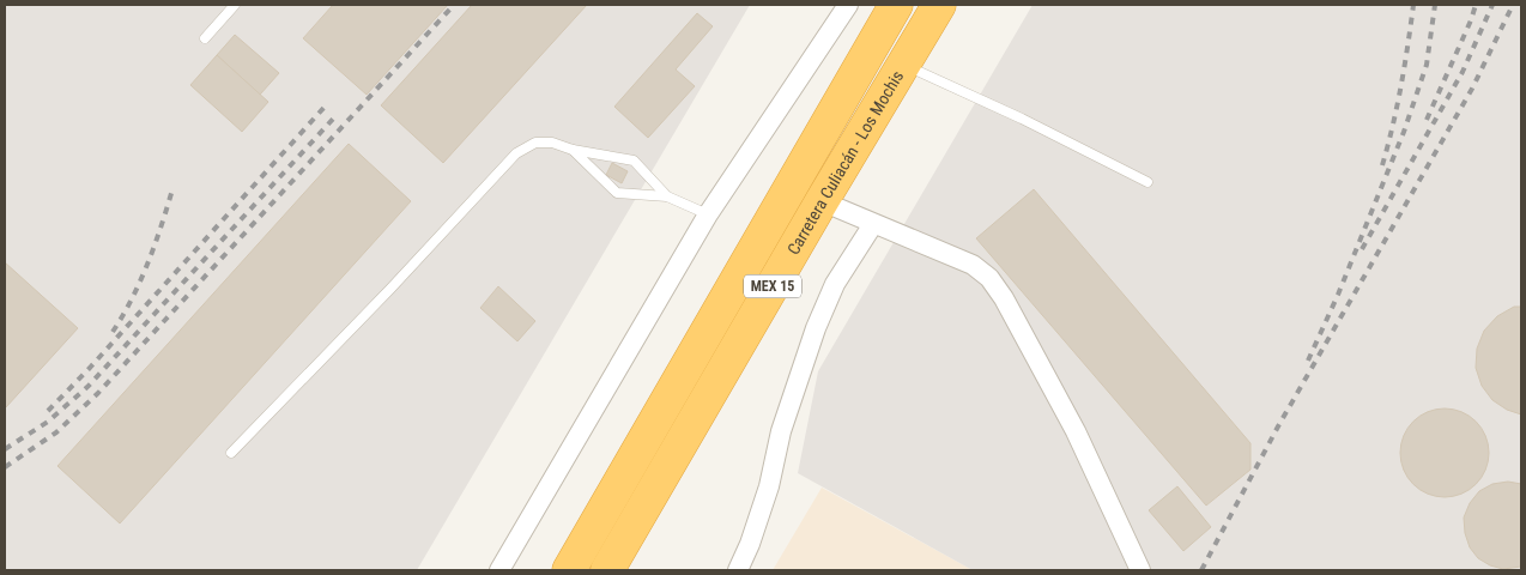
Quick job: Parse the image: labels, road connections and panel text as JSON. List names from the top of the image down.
{
  "streets": {
    "highway": ["Carretera Culiacán - Los Mochis", "MEX 15"]
  }
}
